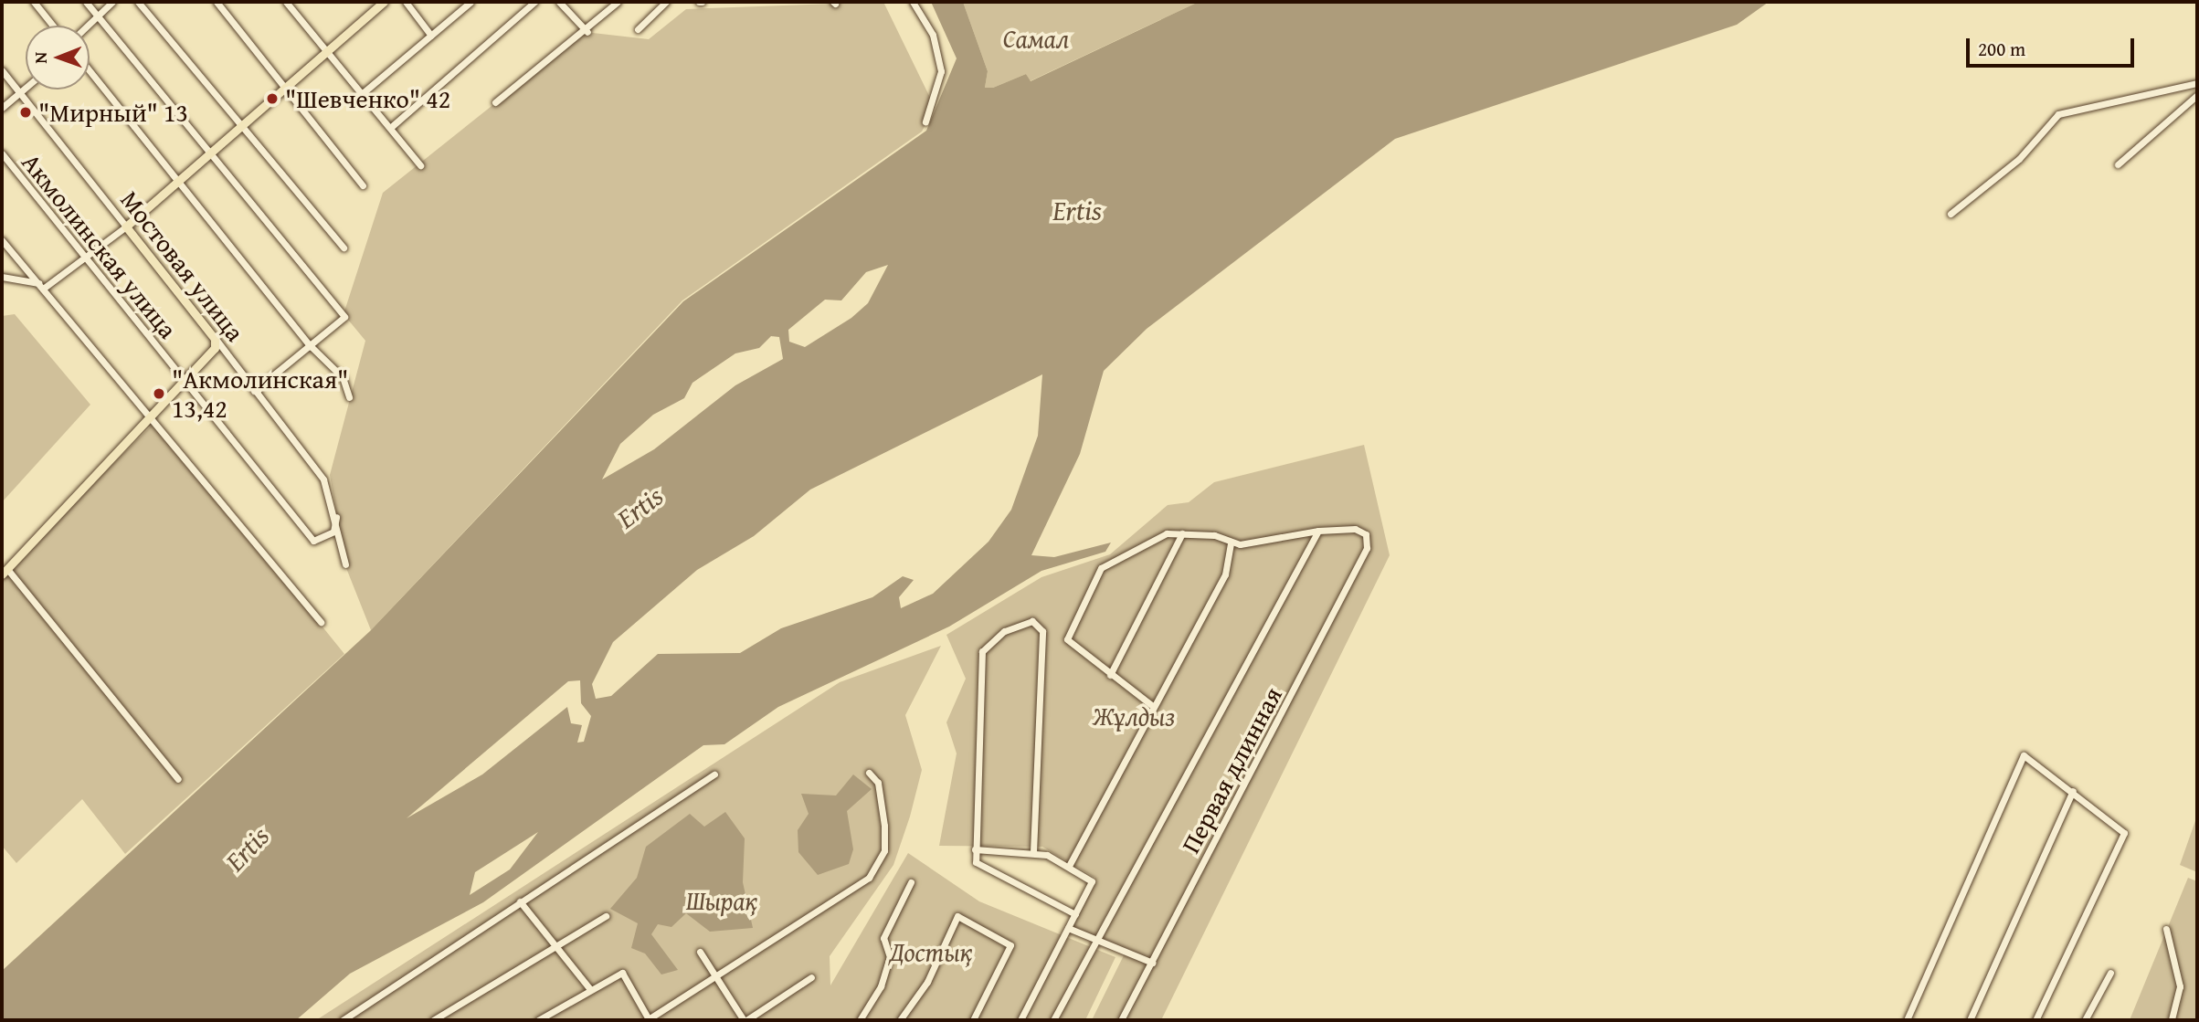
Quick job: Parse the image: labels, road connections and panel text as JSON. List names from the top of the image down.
{
  "streets": {
    "main road": ["Мостовая улица"],
    "street": ["Акмолинская улица", "Первая длинная"]
  },
  "crossings": [
    ["Акмолинская улица", "Мостовая улица"]
  ],
  "water": ["Ertis"],
  "parks": [
    "Самал",
    "Жұлдыз",
    "Шырақ",
    "Достық"
  ],
  "places": ["\"Шевченко\" 42", "\"Мирный\" 13", "\"Акмолинская\" 13,42"],
  "scale_bar": "200 m",
  "north": "left"
}
